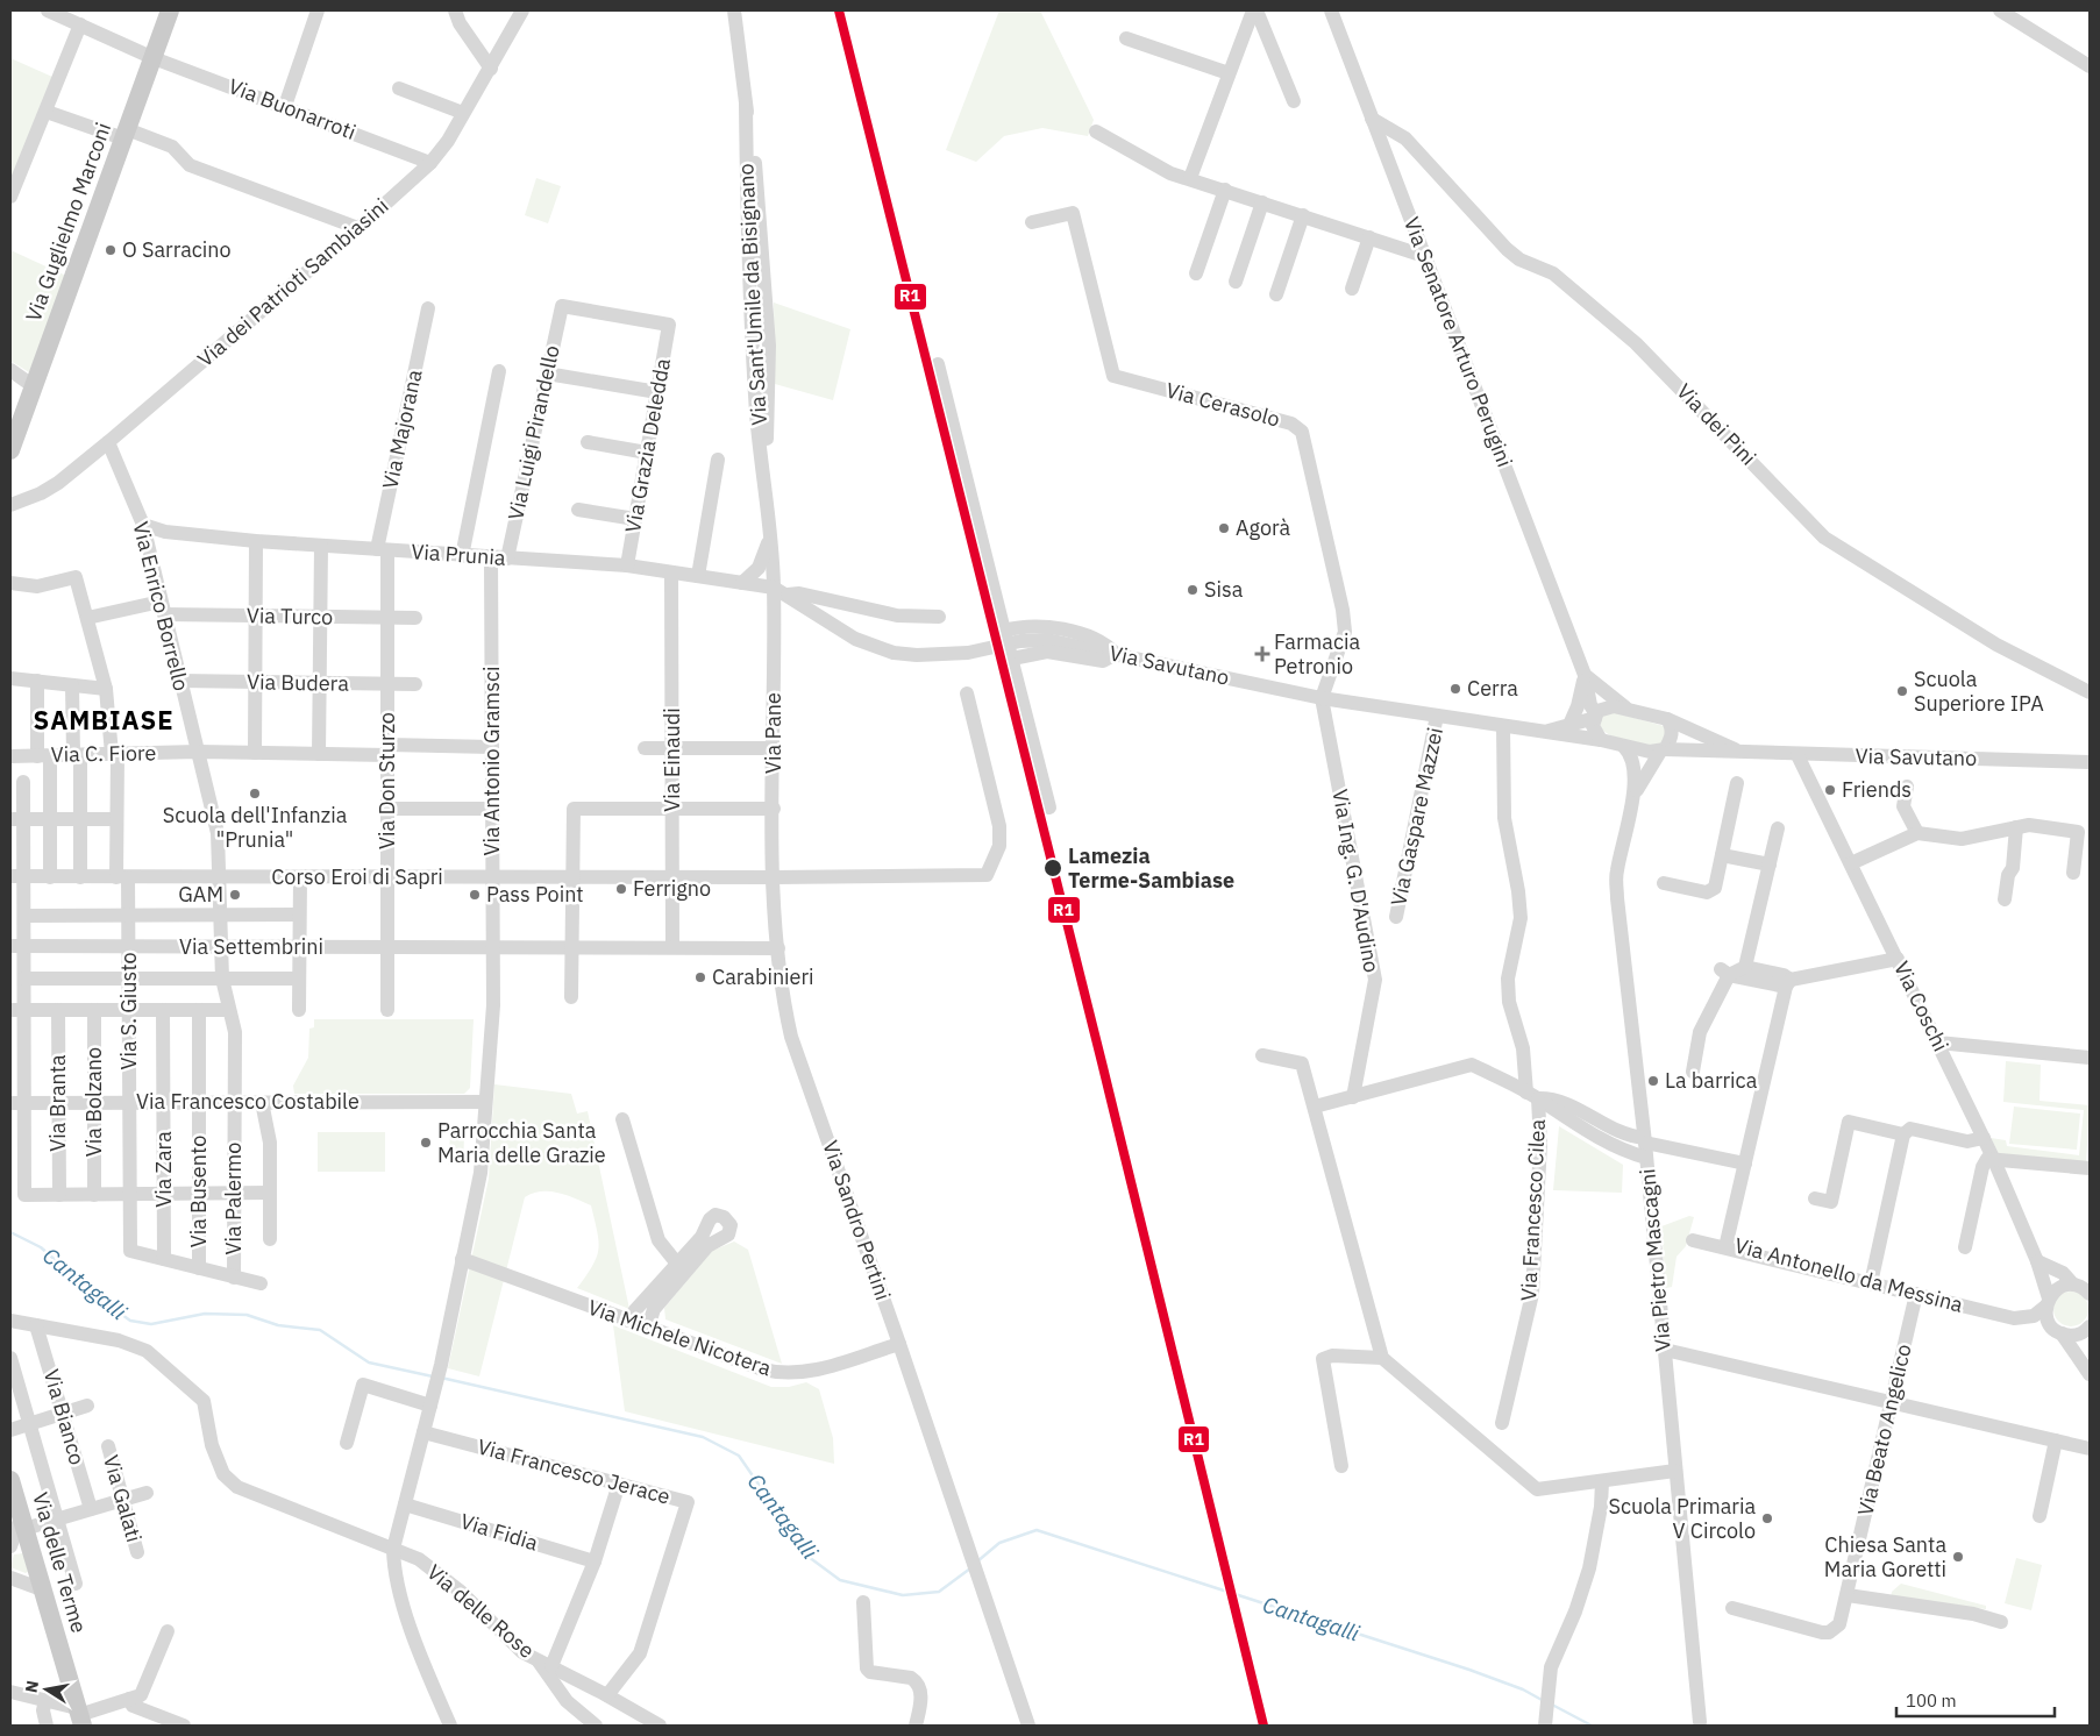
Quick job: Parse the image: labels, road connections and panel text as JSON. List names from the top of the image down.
{
  "streets": {
    "main road": ["Via Guglielmo Marconi", "Via delle Terme"],
    "street": [
      "Via Buonarroti",
      "Via dei Patrioti Sambiasini",
      "Via Sant'Umile da Bisignano",
      "Via Senatore Arturo Perugini",
      "Via Cerasolo",
      "Via dei Pini",
      "Via Majorana",
      "Via Luigi Pirandello",
      "Via Grazia Deledda",
      "Via Prunia",
      "Via Enrico Borrello",
      "Via Turco",
      "Via Savutano",
      "Via Budera",
      "Via Pane",
      "Via C. Fiore",
      "Via Einaudi",
      "Via Antonio Gramsci",
      "Via Don Sturzo",
      "Via Gaspare Mazzei",
      "Corso Eroi di Sapri",
      "Via Ing. G. D'Audino",
      "Via Settembrini",
      "Via Coschi",
      "Via S. Giusto",
      "Via Bolzano",
      "Via Francesco Costabile",
      "Via Branta",
      "Via Zara",
      "Via Busento",
      "Via Palermo",
      "Via Francesco Cilea",
      "Via Sandro Pertini",
      "Via Pietro Mascagni",
      "Via Antonello da Messina",
      "Via Michele Nicotera",
      "Via Bianco",
      "Via Beato Angelico",
      "Via Francesco Jerace",
      "Via Galati",
      "Via Fidia",
      "Via delle Rose"
    ]
  },
  "crossings": [
    ["Via Buonarroti", "Via Guglielmo Marconi"],
    ["Via Buonarroti", "Via dei Patrioti Sambiasini"],
    ["Via dei Patrioti Sambiasini", "Via Enrico Borrello"],
    ["Via Sant'Umile da Bisignano", "Via Prunia"],
    ["Via Sant'Umile da Bisignano", "Via Savutano"],
    ["Via Sant'Umile da Bisignano", "Via Pane"],
    ["Via Senatore Arturo Perugini", "Via dei Pini"],
    ["Via Senatore Arturo Perugini", "Via Savutano"],
    ["Via Cerasolo", "Via Savutano"],
    ["Via Cerasolo", "Via Ing. G. D'Audino"],
    ["Via Majorana", "Via Prunia"],
    ["Via Majorana", "Via Don Sturzo"],
    ["Via Luigi Pirandello", "Via Grazia Deledda"],
    ["Via Luigi Pirandello", "Via Prunia"],
    ["Via Grazia Deledda", "Via Prunia"],
    ["Via Prunia", "Via Enrico Borrello"],
    ["Via Prunia", "Via Savutano"],
    ["Via Prunia", "Via Pane"],
    ["Via Prunia", "Via Einaudi"],
    ["Via Prunia", "Via Antonio Gramsci"],
    ["Via Prunia", "Via Don Sturzo"],
    ["Via Enrico Borrello", "Via Turco"],
    ["Via Enrico Borrello", "Via Budera"],
    ["Via Enrico Borrello", "Via C. Fiore"],
    ["Via Enrico Borrello", "Corso Eroi di Sapri"],
    ["Via Enrico Borrello", "Via Palermo"],
    ["Via Turco", "Via Don Sturzo"],
    ["Via Turco", "Via S. Giusto"],
    ["Via Savutano", "Via Pane"],
    ["Via Savutano", "Via Gaspare Mazzei"],
    ["Via Savutano", "Via Ing. G. D'Audino"],
    ["Via Savutano", "Via Coschi"],
    ["Via Savutano", "Via Francesco Cilea"],
    ["Via Budera", "Via Don Sturzo"],
    ["Via Pane", "Corso Eroi di Sapri"],
    ["Via Pane", "Via Sandro Pertini"],
    ["Via C. Fiore", "Via Antonio Gramsci"],
    ["Via C. Fiore", "Via Don Sturzo"],
    ["Via C. Fiore", "Via S. Giusto"],
    ["Via Einaudi", "Corso Eroi di Sapri"],
    ["Via Einaudi", "Via Settembrini"],
    ["Via Antonio Gramsci", "Corso Eroi di Sapri"],
    ["Via Antonio Gramsci", "Via Settembrini"],
    ["Via Antonio Gramsci", "Via Francesco Costabile"],
    ["Via Antonio Gramsci", "Via Michele Nicotera"],
    ["Via Antonio Gramsci", "Via Francesco Jerace"],
    ["Via Antonio Gramsci", "Via Fidia"],
    ["Via Antonio Gramsci", "Via delle Rose"],
    ["Via Don Sturzo", "Corso Eroi di Sapri"],
    ["Via Don Sturzo", "Via Settembrini"],
    ["Corso Eroi di Sapri", "Via S. Giusto"],
    ["Corso Eroi di Sapri", "Via Palermo"],
    ["Corso Eroi di Sapri", "Via Sandro Pertini"],
    ["Via Settembrini", "Via S. Giusto"],
    ["Via Settembrini", "Via Palermo"],
    ["Via Settembrini", "Via Sandro Pertini"],
    ["Via Coschi", "Via Antonello da Messina"],
    ["Via S. Giusto", "Via Francesco Costabile"],
    ["Via S. Giusto", "Via Zara"],
    ["Via Bolzano", "Via Francesco Costabile"],
    ["Via Francesco Costabile", "Via Branta"],
    ["Via Francesco Costabile", "Via Zara"],
    ["Via Francesco Costabile", "Via Busento"],
    ["Via Francesco Costabile", "Via Palermo"],
    ["Via Sandro Pertini", "Via Michele Nicotera"],
    ["Via Antonello da Messina", "Via Beato Angelico"],
    ["Via Bianco", "Via delle Rose"],
    ["Via Francesco Jerace", "Via delle Rose"]
  ],
  "districts": ["SAMBIASE"],
  "water": ["Cantagalli"],
  "places": {
    "other": [
      "O Sarracino",
      "Agorà",
      "Sisa",
      "Cerra",
      "Scuola Superiore IPA",
      "Friends",
      "Scuola dell'Infanzia \"Prunia\"",
      "Lamezia Terme-Sambiase",
      "Ferrigno",
      "GAM",
      "Pass Point",
      "Carabinieri",
      "La barrica",
      "Parrocchia Santa Maria delle Grazie",
      "Scuola Primaria V Circolo",
      "Chiesa Santa Maria Goretti"
    ],
    "health": ["Farmacia Petronio"]
  },
  "lines": ["transit line R1"],
  "scale_bar": "100 m",
  "north": "left"
}
